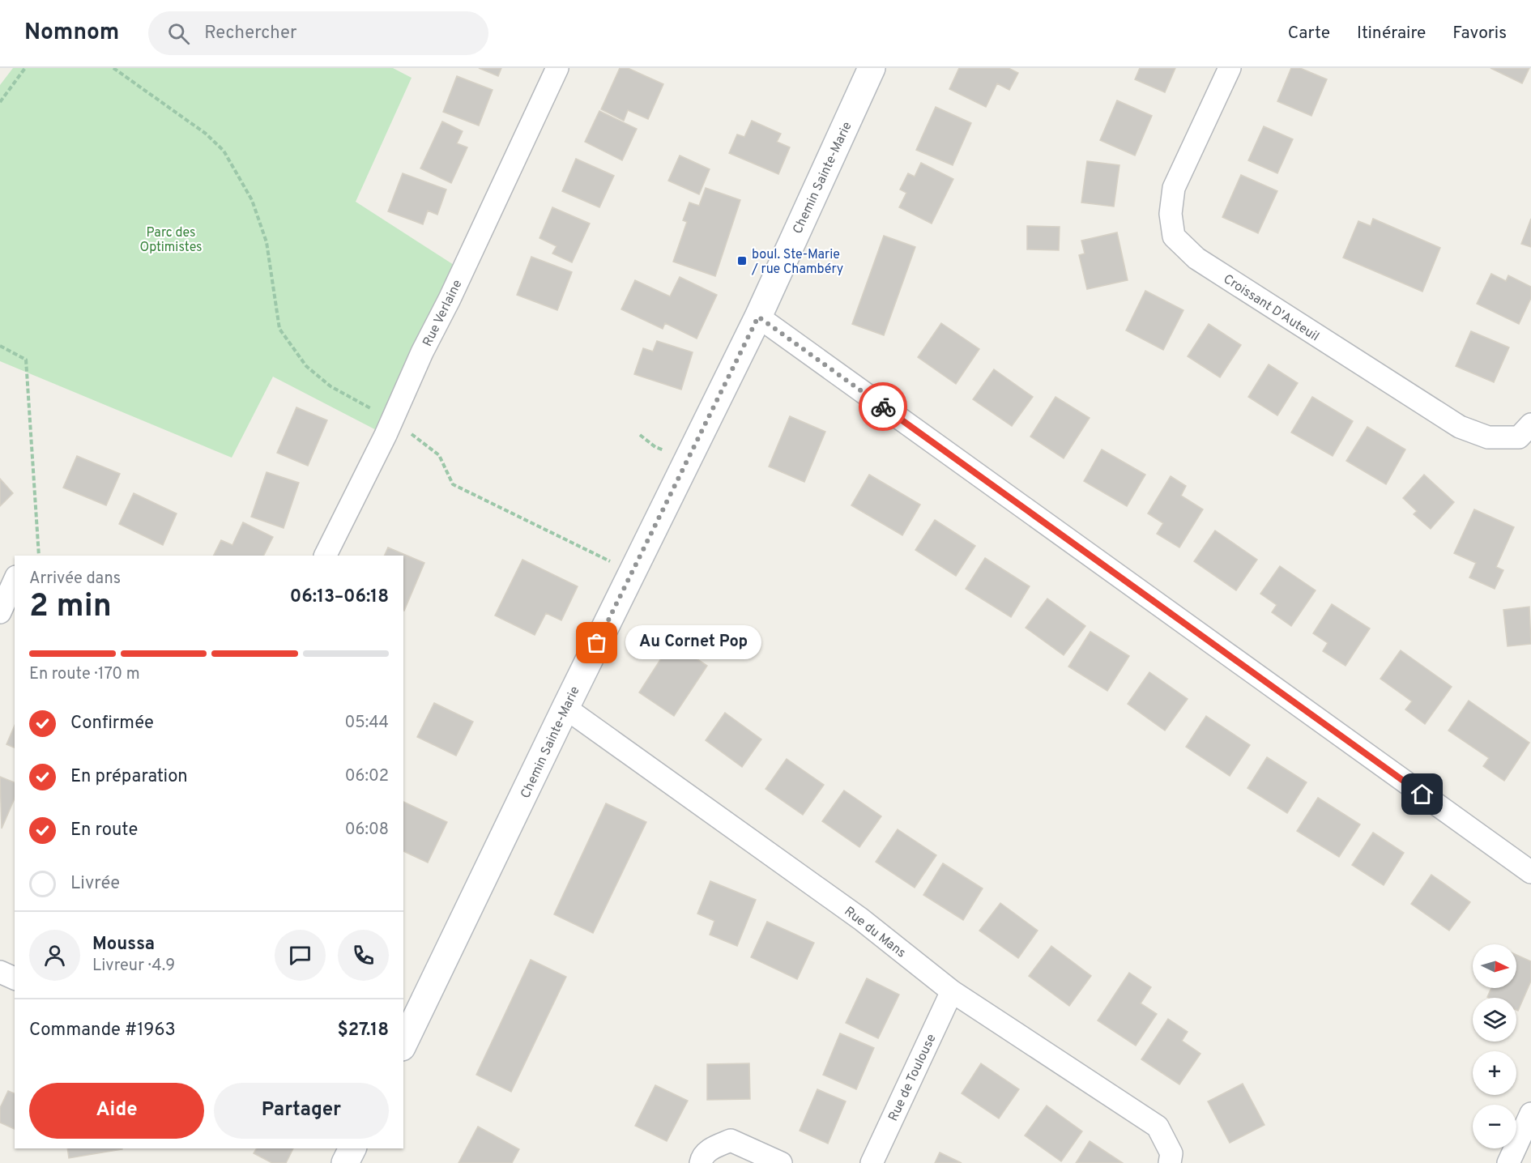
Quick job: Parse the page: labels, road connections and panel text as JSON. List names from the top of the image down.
{
  "streets": {
    "street": [
      "Chemin Sainte-Marie",
      "Croissant D'Auteuil",
      "Rue Verlaine",
      "Rue du Mans",
      "Rue de Toulouse"
    ]
  },
  "crossings": [
    ["Chemin Sainte-Marie", "Rue du Mans"],
    ["Rue du Mans", "Rue de Toulouse"]
  ],
  "parks": ["Parc des Optimistes"],
  "places": {
    "transit": ["boul. Ste-Marie / rue Chambéry"],
    "other": ["Au Cornet Pop"]
  },
  "north": "right",
  "page": {
    "header": "Nomnom",
    "search": "Rechercher",
    "nav": ["Carte", "Itinéraire", "Favoris"],
    "heading": ["2 min", "Arrivée dans", "06:13–06:18"],
    "panel": [
      "Moussa",
      "Livreur · 4.9",
      "Commande #1963",
      "$27.18"
    ],
    "bubble": "Au Cornet Pop",
    "bar": "En route · 170 m",
    "list": [
      ["Confirmée", "05:44"],
      ["En préparation", "06:02"],
      ["En route", "06:08"],
      "Livrée"
    ],
    "map_buttons": ["+", "−"],
    "buttons": ["Aide", "Partager"]
  }
}
